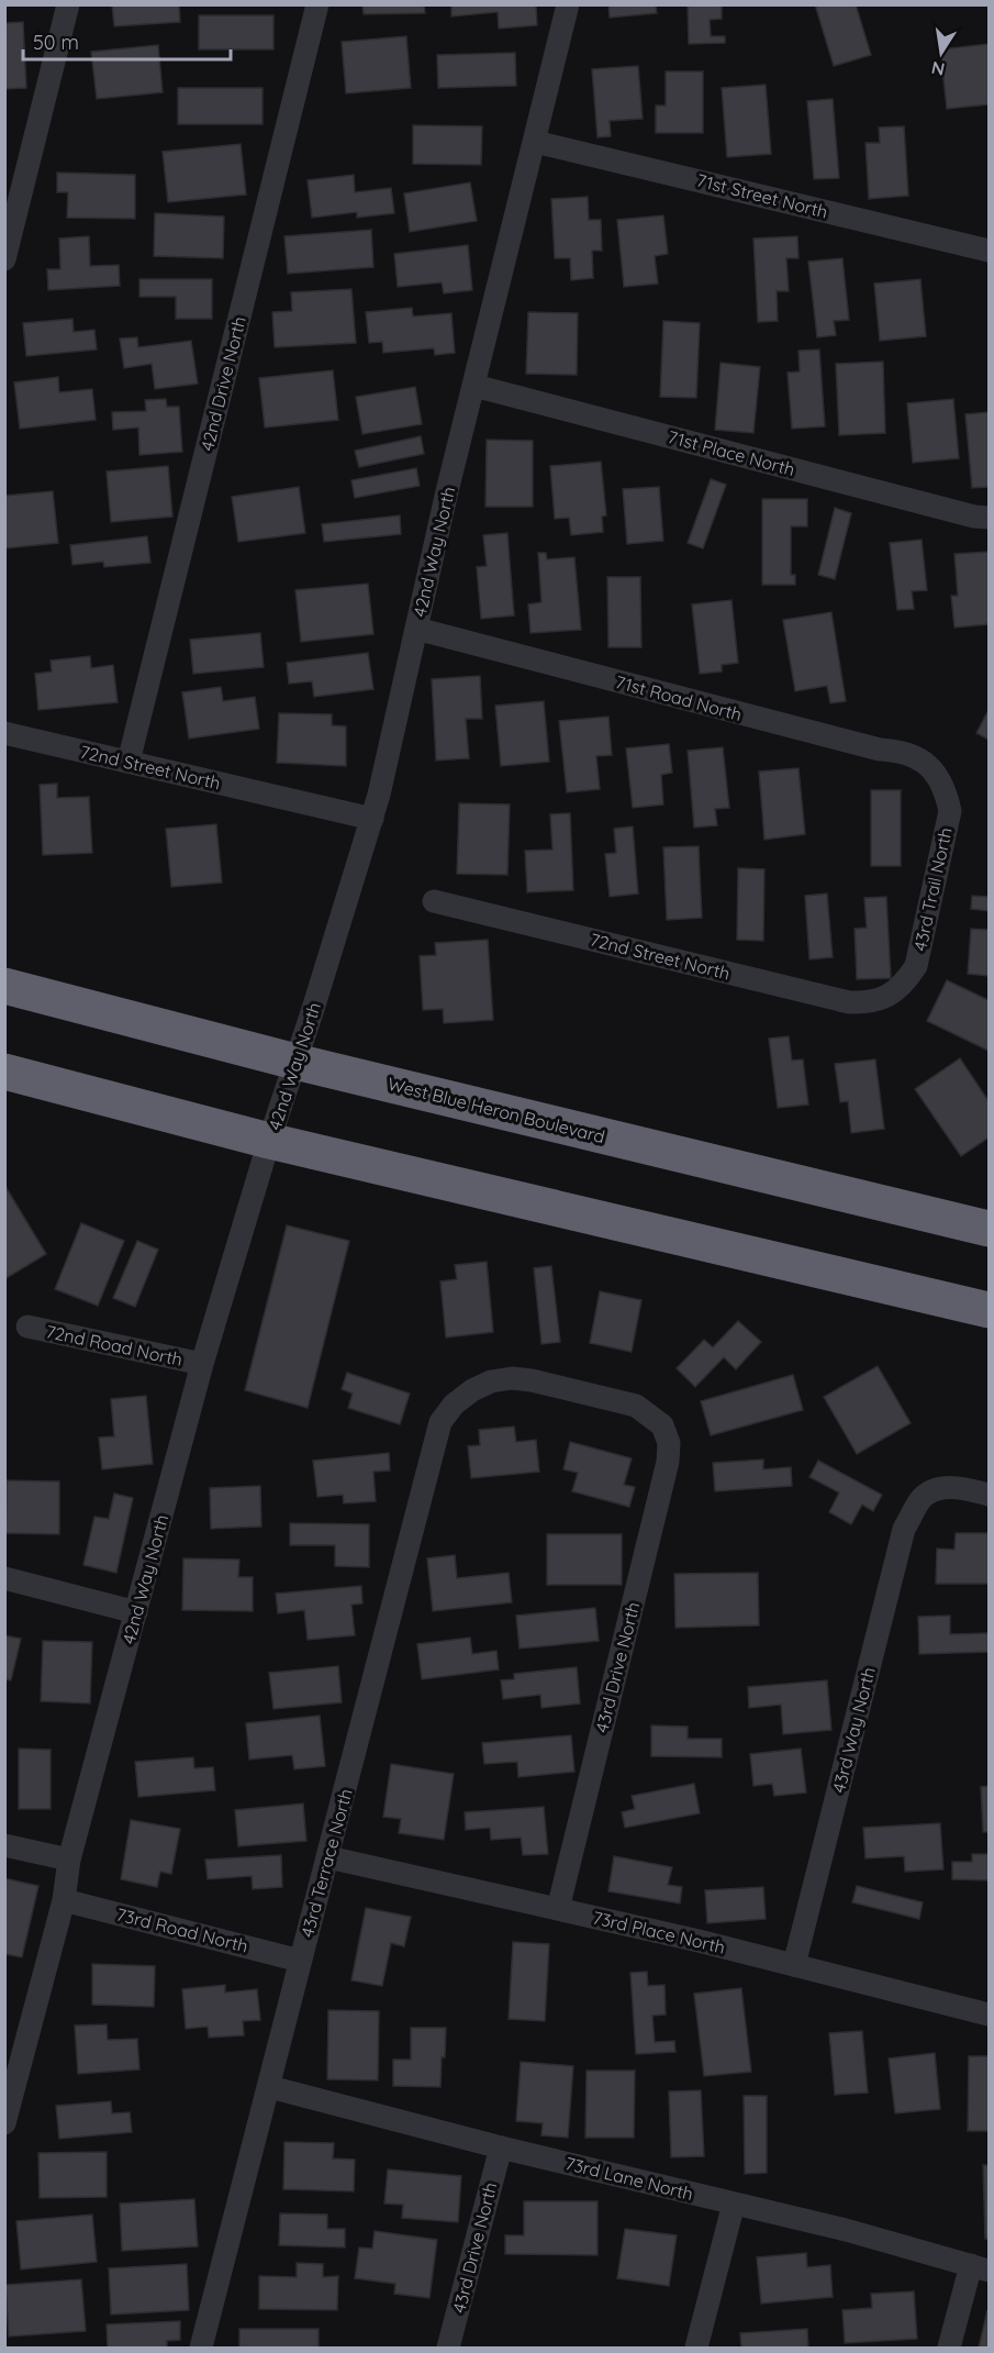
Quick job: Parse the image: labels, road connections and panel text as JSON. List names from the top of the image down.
{
  "streets": {
    "highway": ["West Blue Heron Boulevard"],
    "street": [
      "71st Street North",
      "42nd Drive North",
      "71st Place North",
      "42nd Way North",
      "71st Road North",
      "72nd Street North",
      "43rd Trail North",
      "72nd Road North",
      "43rd Drive North",
      "43rd Way North",
      "43rd Terrace North",
      "73rd Road North",
      "73rd Place North",
      "73rd Lane North"
    ]
  },
  "crossings": [
    ["71st Street North", "42nd Way North"],
    ["42nd Drive North", "72nd Street North"],
    ["71st Place North", "42nd Way North"],
    ["42nd Way North", "71st Road North"],
    ["42nd Way North", "72nd Street North"],
    ["42nd Way North", "West Blue Heron Boulevard"],
    ["42nd Way North", "72nd Road North"],
    ["42nd Way North", "73rd Road North"],
    ["71st Road North", "43rd Trail North"],
    ["72nd Street North", "43rd Trail North"],
    ["43rd Drive North", "43rd Terrace North"],
    ["43rd Drive North", "73rd Place North"],
    ["43rd Drive North", "73rd Lane North"],
    ["43rd Way North", "73rd Place North"],
    ["43rd Terrace North", "73rd Road North"],
    ["43rd Terrace North", "73rd Place North"],
    ["43rd Terrace North", "73rd Lane North"]
  ],
  "scale_bar": "50 m",
  "north": "bottom"
}
